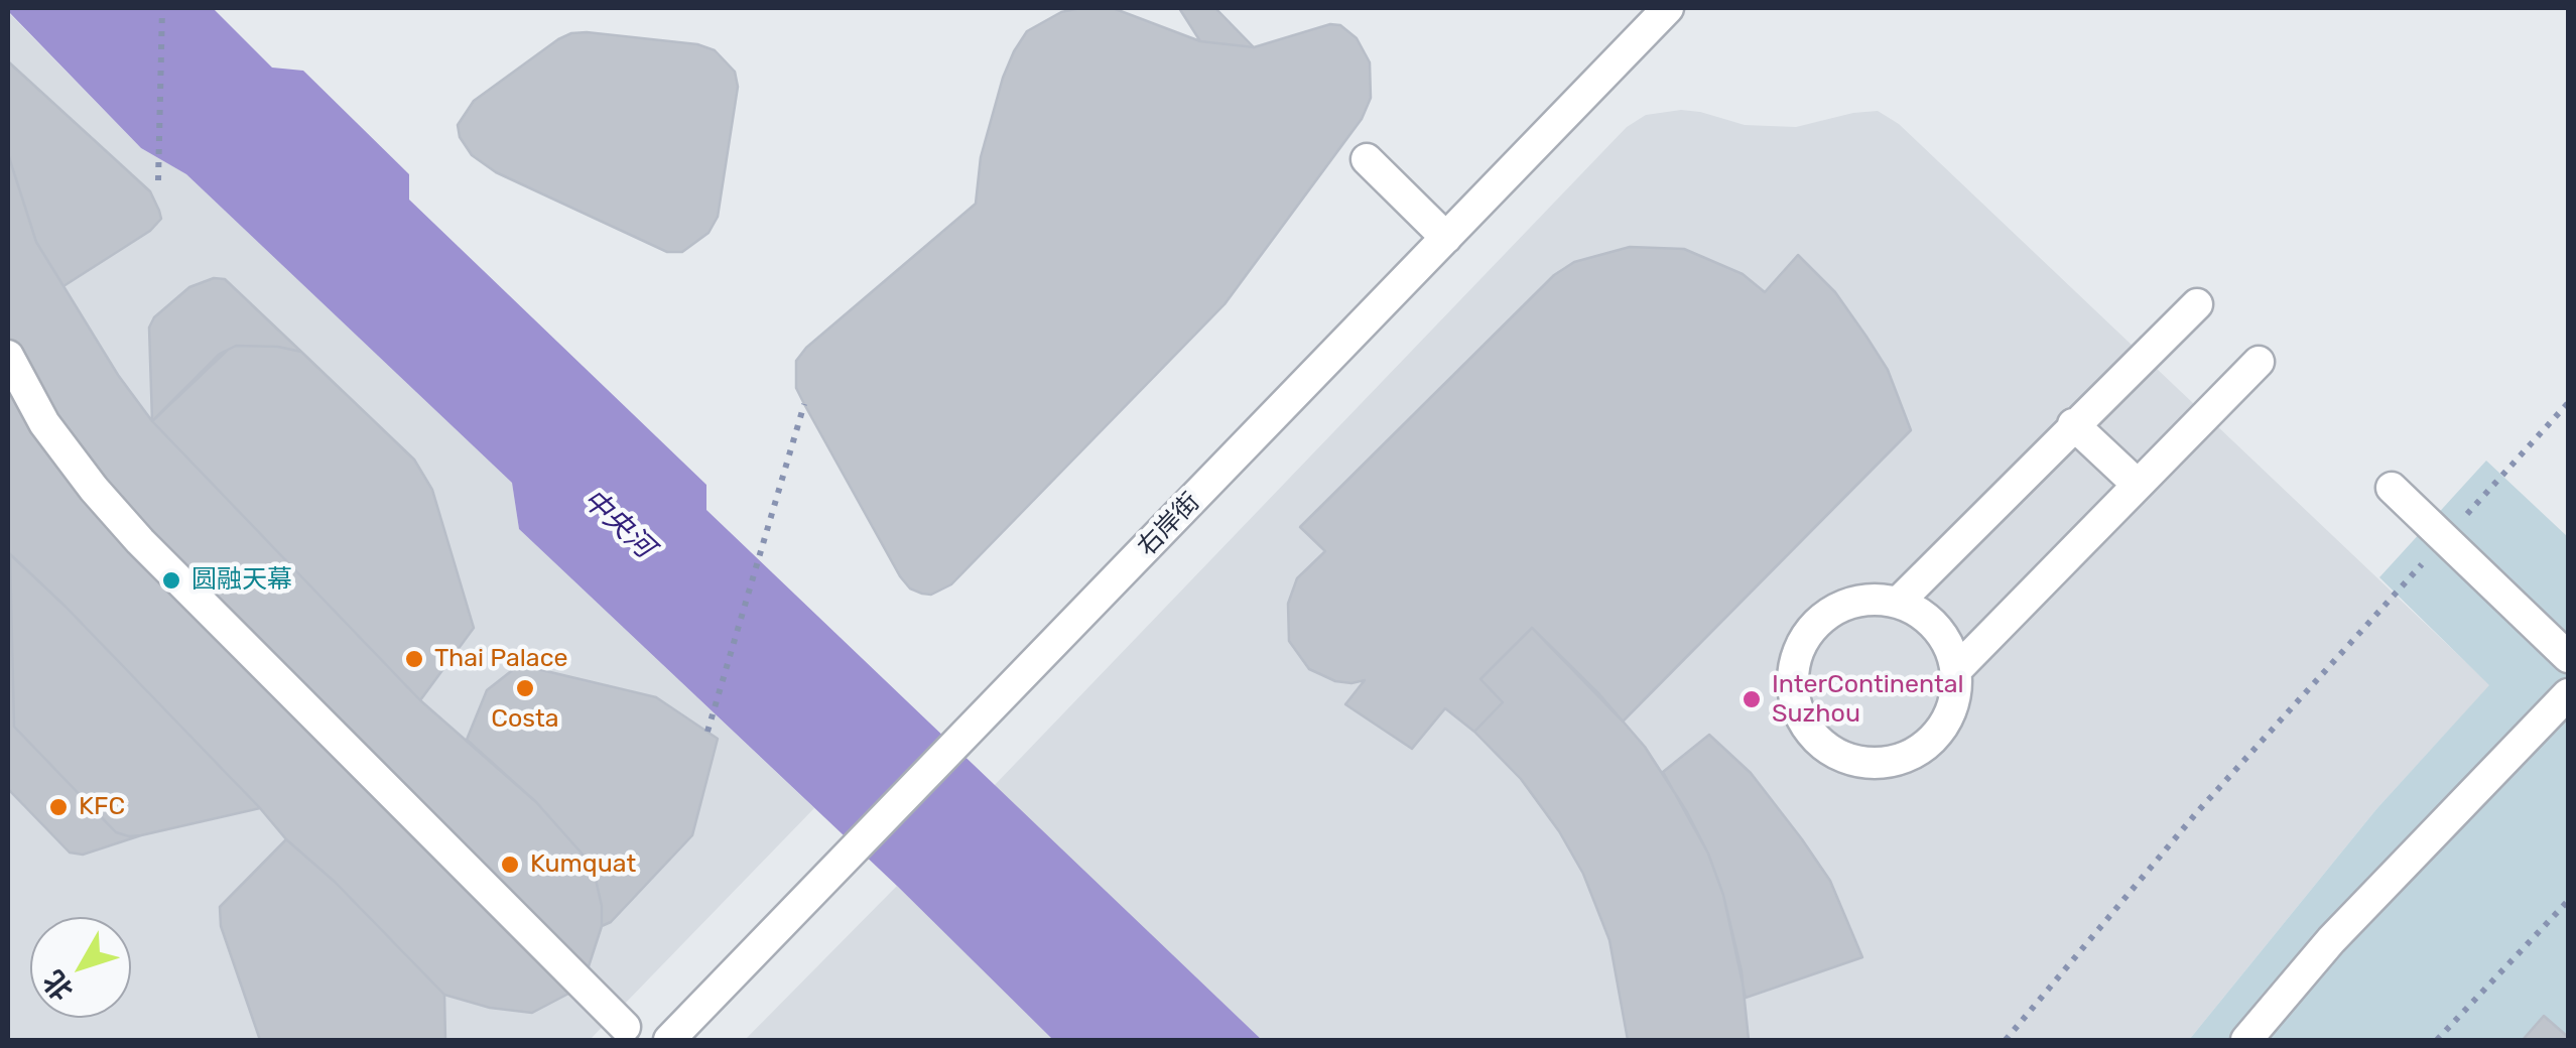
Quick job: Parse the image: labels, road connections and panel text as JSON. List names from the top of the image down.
{
  "streets": {
    "street": ["右岸街"]
  },
  "water": ["中央河"],
  "places": [
    "圆融天幕",
    "Thai Palace",
    "Costa",
    "InterContinental Suzhou",
    "KFC",
    "Kumquat"
  ],
  "north": "bottom left"
}
